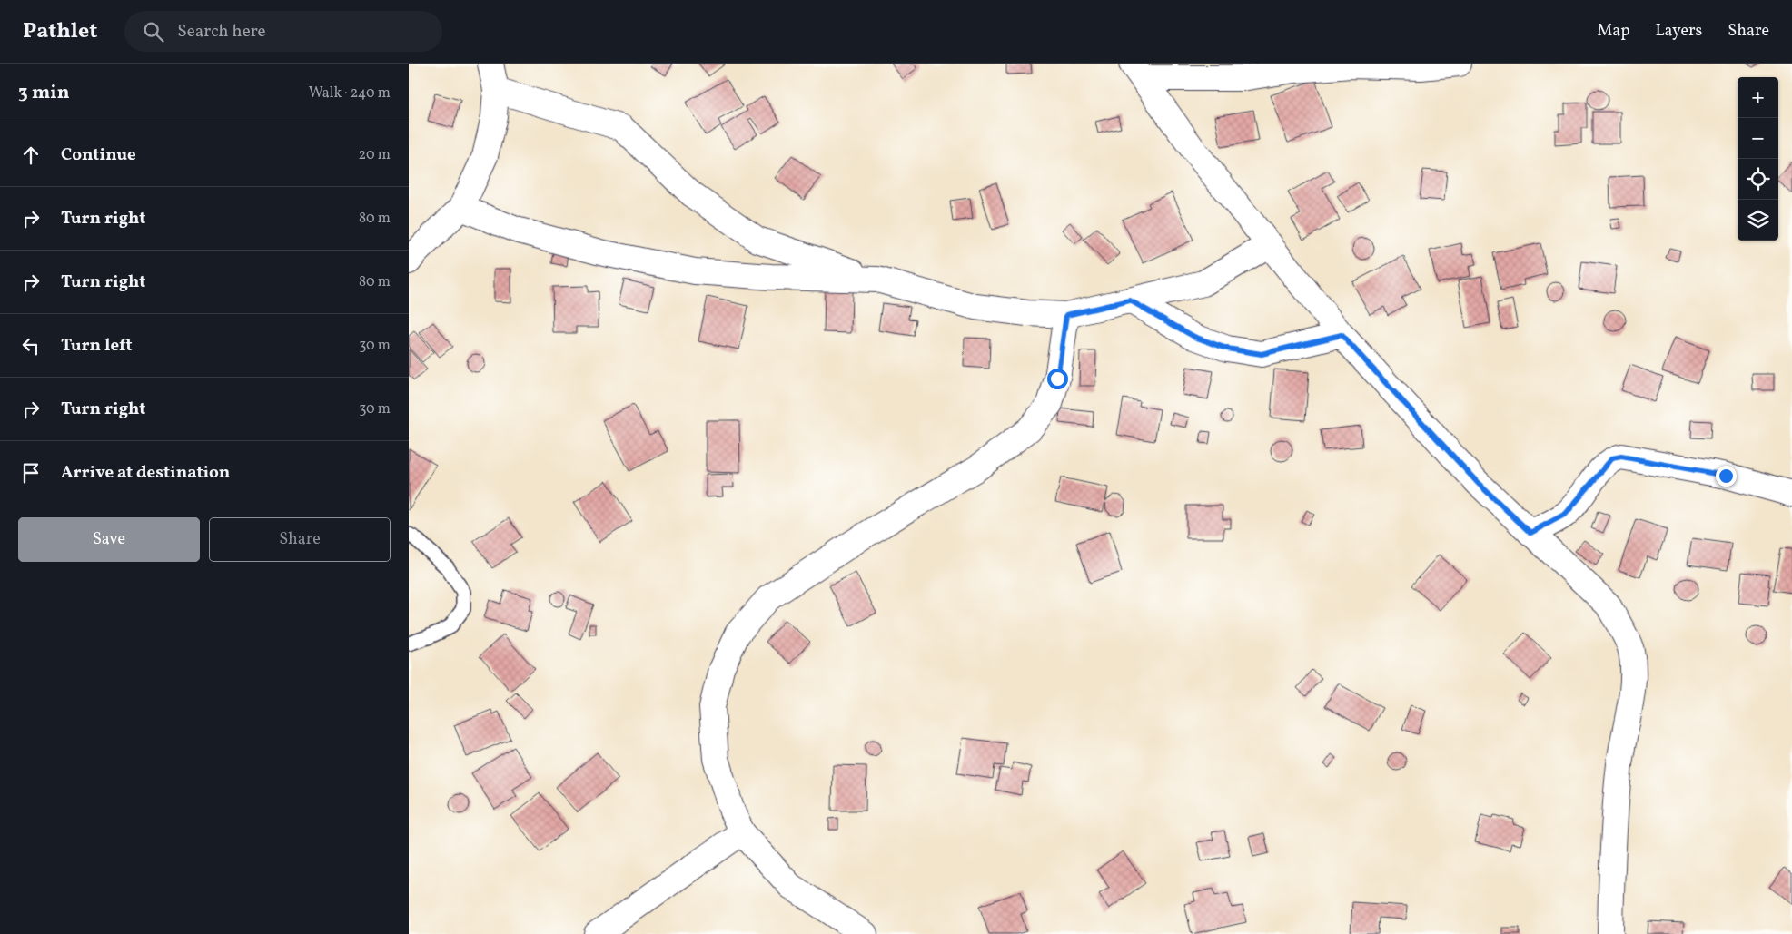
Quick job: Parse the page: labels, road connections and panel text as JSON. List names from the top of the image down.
{
  "page": {
    "header": "Pathlet",
    "search": "Search here",
    "nav": ["Map", "Layers", "Share"],
    "heading": ["3 min", "Walk · 240 m"],
    "map_buttons": ["+", "−"],
    "list": [
      ["Continue", "20 m"],
      ["Turn right", "80 m"],
      ["Turn right", "80 m"],
      ["Turn left", "30 m"],
      ["Turn right", "30 m"],
      "Arrive at destination"
    ],
    "buttons": ["Save", "Share"]
  }
}
